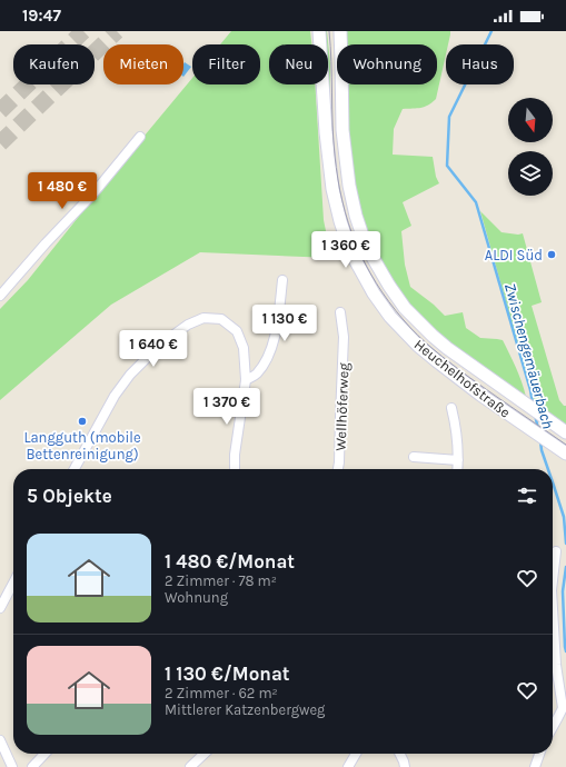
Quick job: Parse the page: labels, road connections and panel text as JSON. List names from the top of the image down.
{
  "streets": {
    "main road": ["Heuchelhofstraße"],
    "street": ["Wellhöferweg"]
  },
  "water": ["Zwischengemäuerbach"],
  "places": ["ALDI Süd", "Langguth (mobile Bettenreinigung)"],
  "north": "bottom",
  "page": {
    "status": "19:47",
    "chip": [
      "Kaufen",
      "Mieten",
      "Filter",
      "Neu",
      "Wohnung",
      "Haus"
    ],
    "price": [
      "1 480 €",
      "1 360 €",
      "1 130 €",
      "1 640 €",
      "1 370 €"
    ],
    "heading": "5 Objekte",
    "list": [
      {
        "name": "1 480 €/Monat",
        "note": "2 Zimmer · 78 m² · Wohnung"
      },
      {
        "name": "1 130 €/Monat",
        "note": "2 Zimmer · 62 m² · Mittlerer Katzenbergweg"
      }
    ]
  }
}
